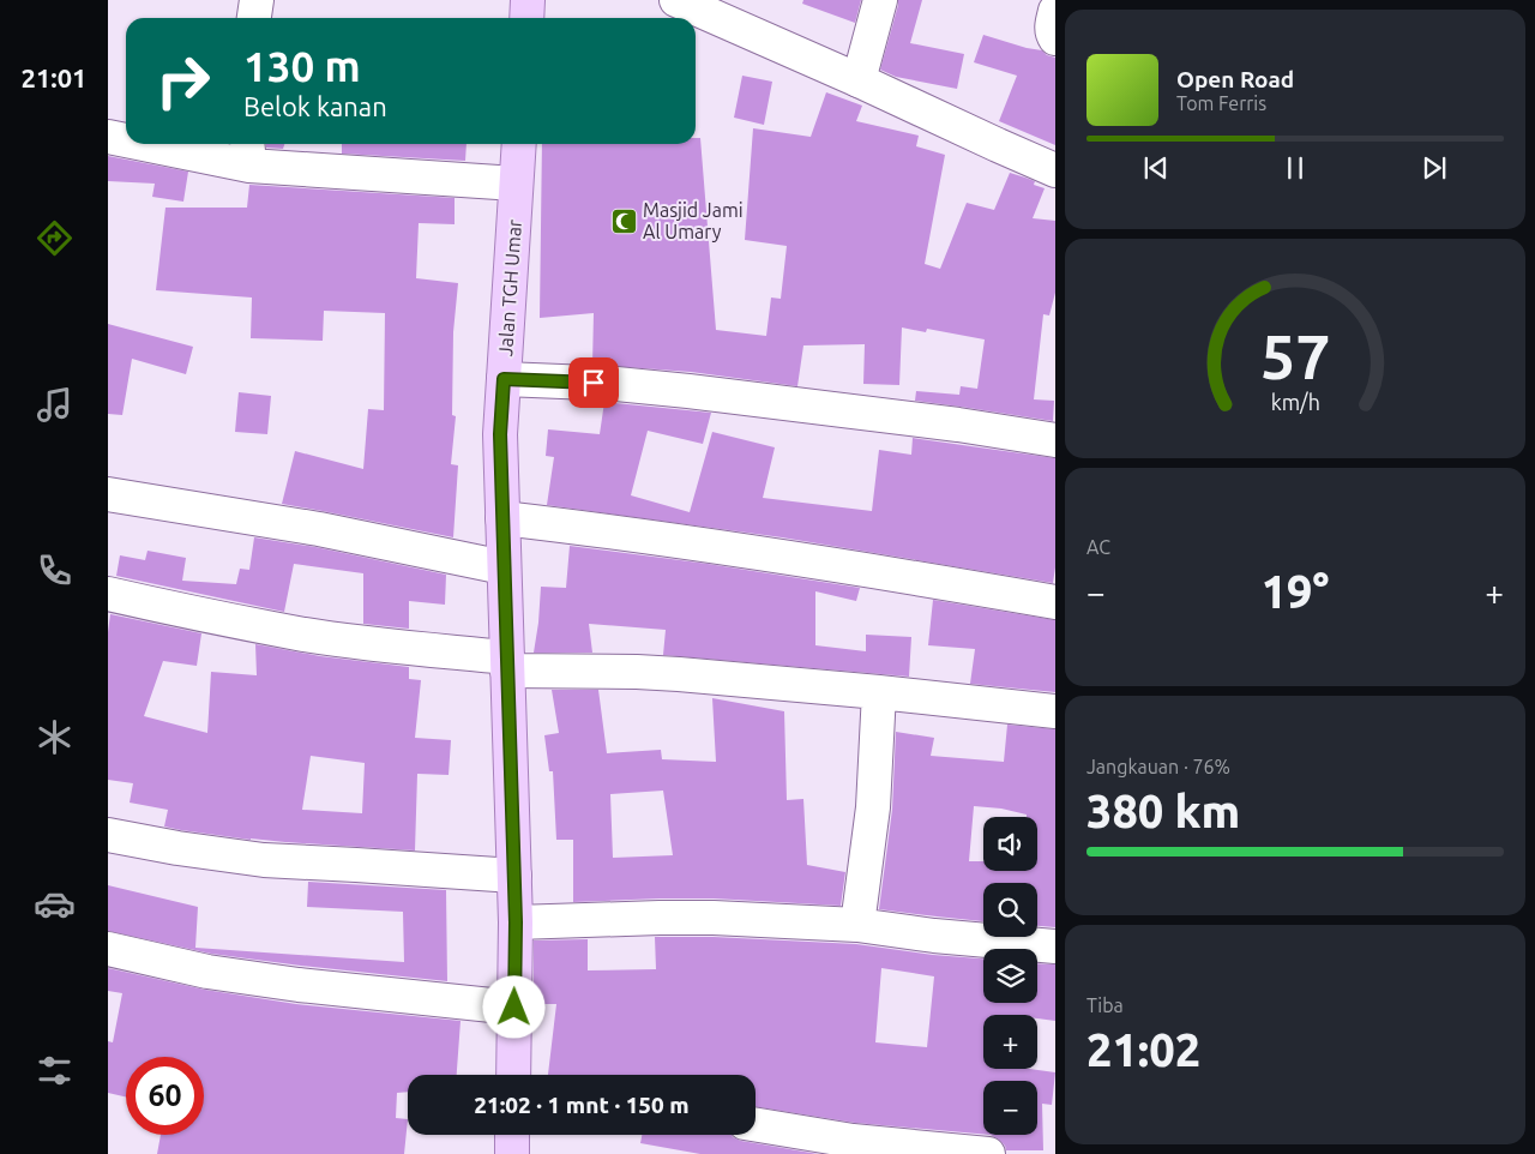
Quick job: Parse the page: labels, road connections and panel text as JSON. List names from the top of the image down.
{
  "streets": {
    "main road": ["Jalan TGH Umar"]
  },
  "places": {
    "mosque": ["Masjid Jami Al Umary"]
  },
  "page": {
    "tabs": "21:01",
    "turn": ["130 m", "Belok kanan"],
    "song": ["Open Road", "Tom Ferris"],
    "tile": [
      "AC",
      ["Jangkauan · 76%", "380 km"],
      ["Tiba", "21:02"]
    ],
    "heat": ["−", "19°", "+"],
    "map_buttons": ["+", "−"],
    "limit": "60",
    "trip": "21:02 · 1 mnt · 150 m",
    "gauge": ["57", "km/h"]
  }
}
